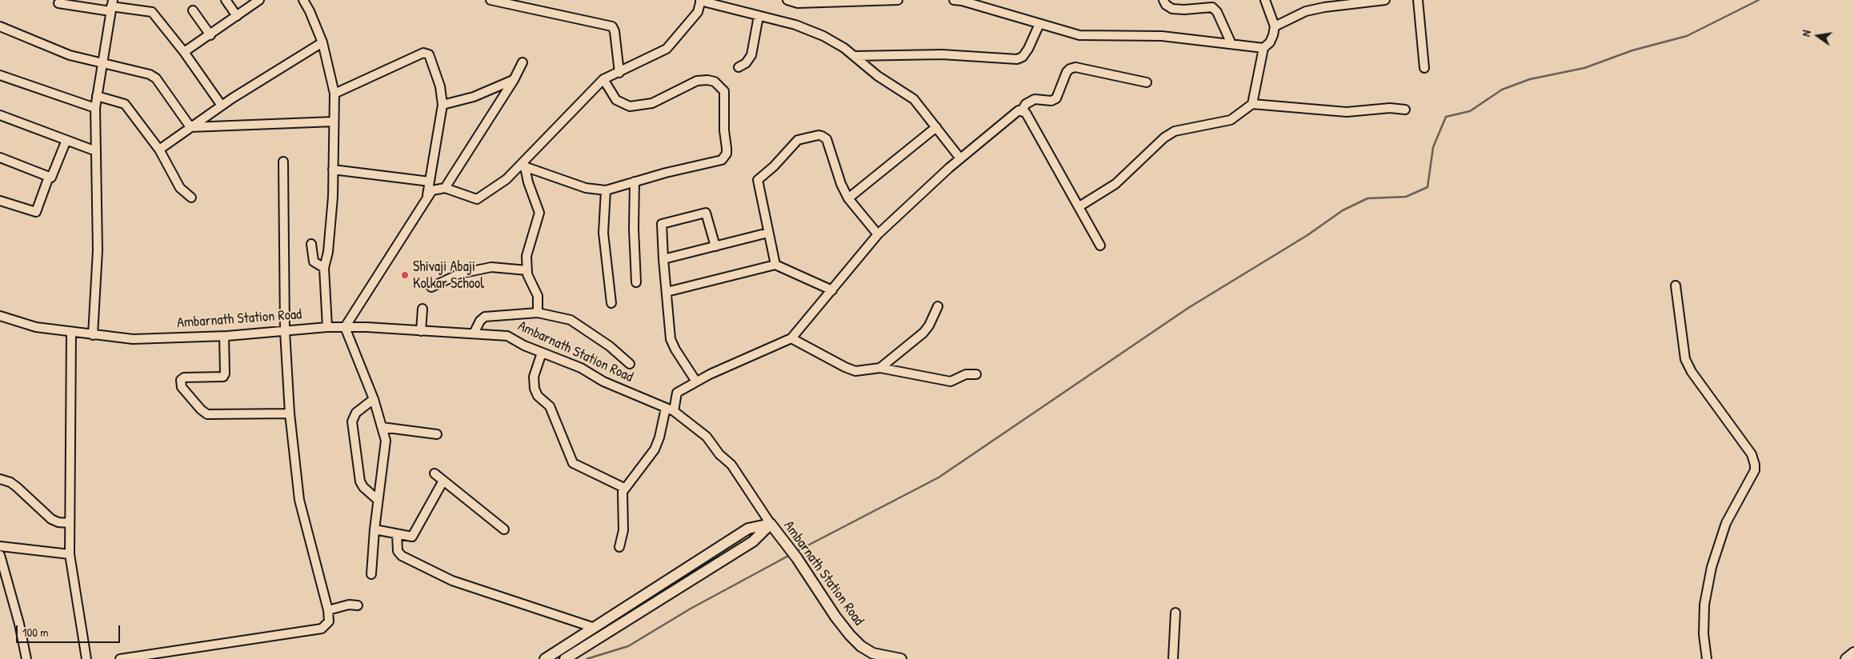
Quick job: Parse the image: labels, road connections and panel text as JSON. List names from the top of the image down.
{
  "streets": {
    "main road": ["Ambarnath Station Road"]
  },
  "places": ["Shivaji Abaji Kolkar School"],
  "scale_bar": "100 m",
  "north": "left"
}
